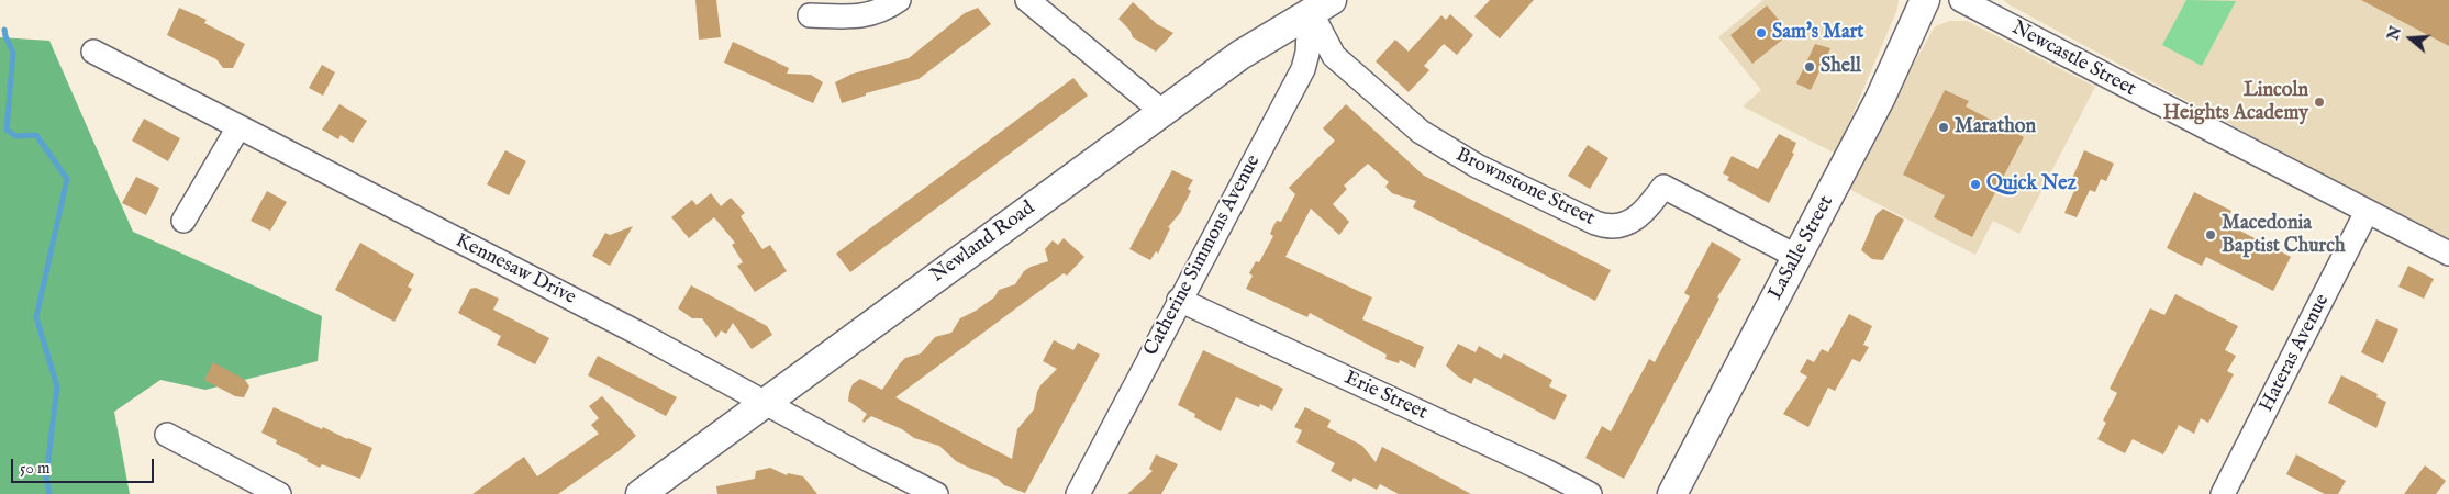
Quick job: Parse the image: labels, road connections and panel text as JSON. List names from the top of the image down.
{
  "streets": {
    "street": [
      "Newcastle Street",
      "Brownstone Street",
      "Newland Road",
      "LaSalle Street",
      "Catherine Simmons Avenue",
      "Kennesaw Drive",
      "Hateras Avenue",
      "Erie Street"
    ]
  },
  "crossings": [
    ["Newcastle Street", "Hateras Avenue"],
    ["Brownstone Street", "Newland Road"],
    ["Brownstone Street", "LaSalle Street"],
    ["Brownstone Street", "Catherine Simmons Avenue"],
    ["Newland Road", "Catherine Simmons Avenue"],
    ["Newland Road", "Kennesaw Drive"],
    ["Catherine Simmons Avenue", "Erie Street"]
  ],
  "places": [
    "Sam's Mart",
    "Shell",
    "Lincoln Heights Academy",
    "Marathon",
    "Quick Nez",
    "Macedonia Baptist Church"
  ],
  "scale_bar": "50 m",
  "north": "left"
}
